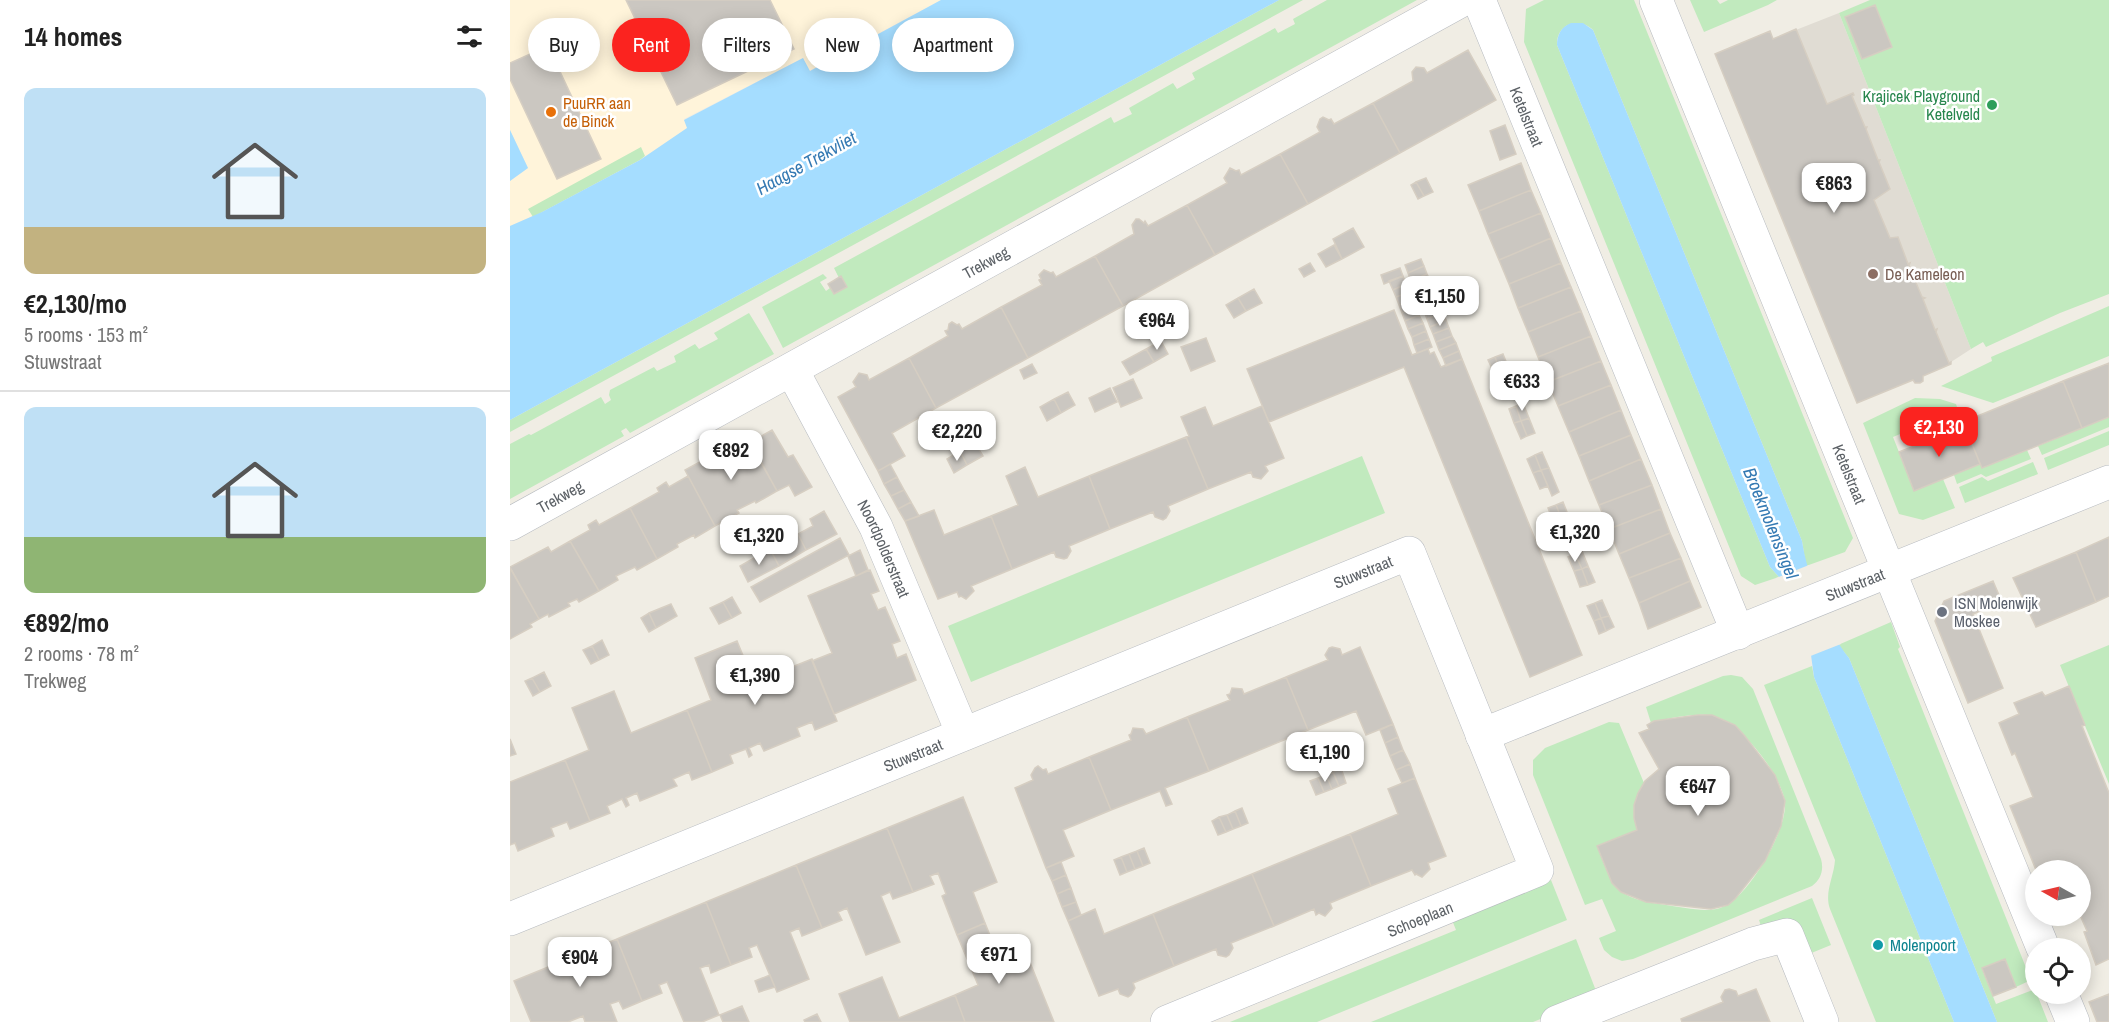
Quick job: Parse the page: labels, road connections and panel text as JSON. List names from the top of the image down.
{
  "streets": {
    "street": [
      "Ketelstraat",
      "Trekweg",
      "Noordpolderstraat",
      "Stuwstraat",
      "Schoeplaan"
    ]
  },
  "crossings": [
    ["Ketelstraat", "Stuwstraat"],
    ["Trekweg", "Noordpolderstraat"],
    ["Noordpolderstraat", "Stuwstraat"],
    ["Stuwstraat", "Schoeplaan"]
  ],
  "water": ["Haagse Trekvliet", "Broekmolensingel"],
  "places": [
    "Krajicek Playground Ketelveld",
    "PuuRR aan de Binck",
    "De Kameleon",
    "ISN Molenwijk Moskee",
    "Molenpoort"
  ],
  "north": "left",
  "page": {
    "heading": "14 homes",
    "chip": [
      "Buy",
      "Rent",
      "Filters",
      "New",
      "Apartment"
    ],
    "list": [
      {
        "name": "€2,130/mo",
        "note": "5 rooms · 153 m² · Stuwstraat"
      },
      {
        "name": "€892/mo",
        "note": "2 rooms · 78 m² · Trekweg"
      }
    ],
    "price": [
      "€863",
      "€1,150",
      "€964",
      "€633",
      "€2,130",
      "€2,220",
      "€892",
      "€1,320",
      "€1,320",
      "€1,390",
      "€1,190",
      "€647",
      "€971",
      "€904"
    ]
  }
}
